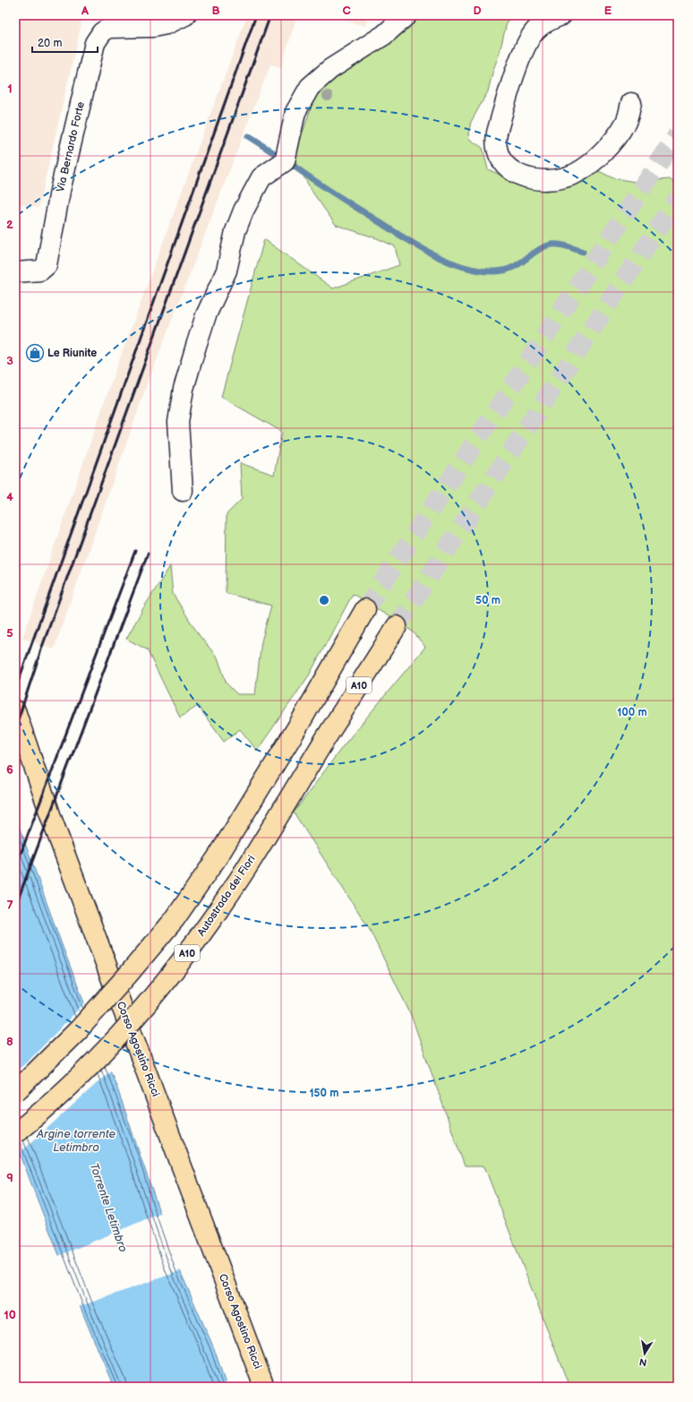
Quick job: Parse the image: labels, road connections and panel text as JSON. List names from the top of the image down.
{
  "streets": {
    "main road": ["A10", "Autostrada dei Fiori", "Corso Agostino Ricci"],
    "street": ["Via Bernardo Forte"]
  },
  "water": ["Argine torrente Letimbro", "Torrente Letimbro"],
  "places": {
    "shop": ["Le Riunite"]
  },
  "scale_bar": "20 m",
  "north": "bottom",
  "grid": {
    "columns": [
      "A",
      "B",
      "C",
      "D",
      "E"
    ],
    "rows": [
      "1",
      "2",
      "3",
      "4",
      "5",
      "6",
      "7",
      "8",
      "9",
      "10"
    ]
  },
  "rings": ["50 m", "100 m", "150 m"]
}
